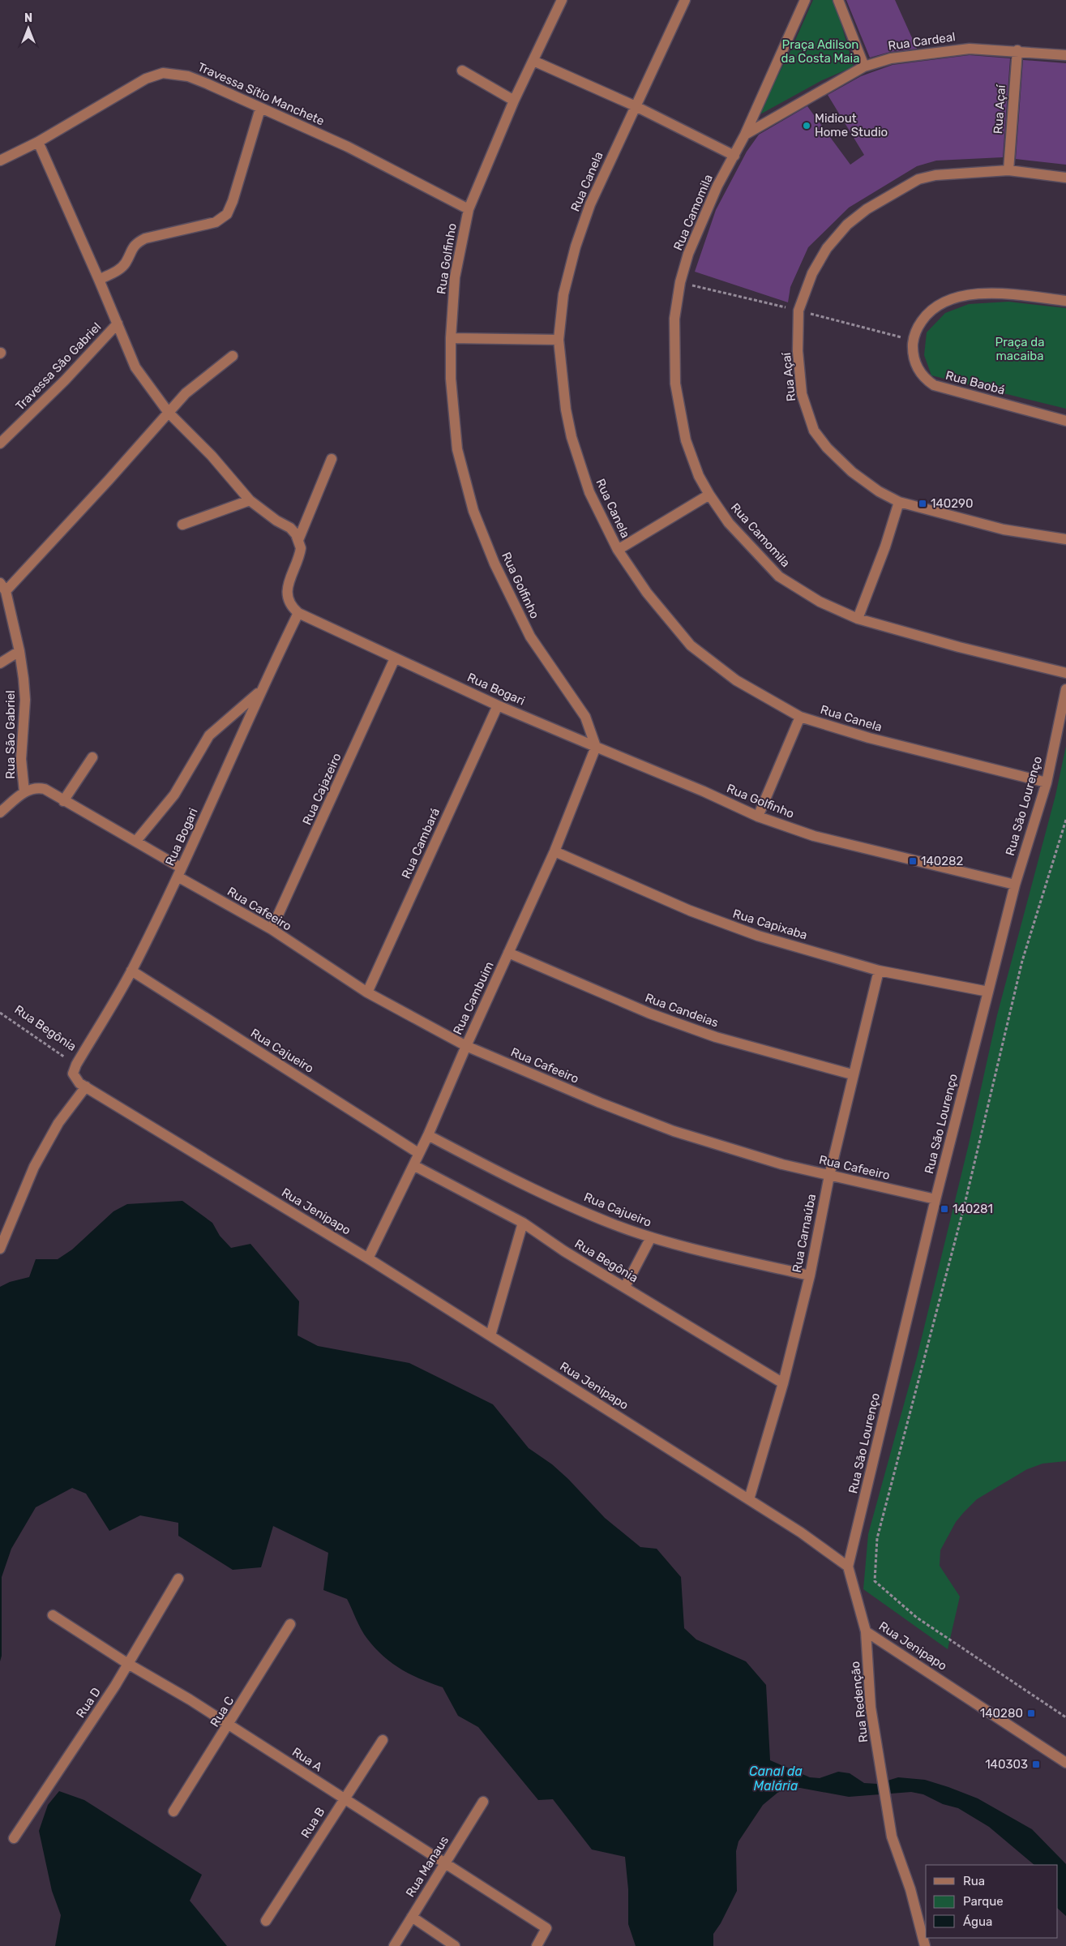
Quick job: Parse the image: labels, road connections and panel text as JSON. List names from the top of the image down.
{
  "streets": {
    "street": [
      "Rua Cardeal",
      "Travessa Sítio Manchete",
      "Rua Açaí",
      "Rua Canela",
      "Rua Camomila",
      "Rua Golfinho",
      "Travessa São Gabriel",
      "Rua Baobá",
      "Rua Bogari",
      "Rua São Gabriel",
      "Rua Cajazeiro",
      "Rua São Lourenço",
      "Rua Cambará",
      "Rua Cafeeiro",
      "Rua Capixaba",
      "Rua Cambuim",
      "Rua Candeias",
      "Rua Begônia",
      "Rua Cajueiro",
      "Rua Jenipapo",
      "Rua Carnaúba",
      "Rua Redenção",
      "Rua D",
      "Rua C",
      "Rua A",
      "Rua B",
      "Rua Manaus"
    ]
  },
  "crossings": [
    ["Rua Cardeal", "Rua Açaí"],
    ["Rua Cardeal", "Rua Camomila"],
    ["Travessa Sítio Manchete", "Rua Golfinho"],
    ["Rua Canela", "Rua São Lourenço"],
    ["Rua Golfinho", "Rua Bogari"],
    ["Rua Golfinho", "Rua São Lourenço"],
    ["Rua Golfinho", "Rua Cambuim"],
    ["Rua Bogari", "Rua Cajazeiro"],
    ["Rua Bogari", "Rua Cambará"],
    ["Rua Bogari", "Rua Cafeeiro"],
    ["Rua Bogari", "Rua Cambuim"],
    ["Rua Bogari", "Rua Begônia"],
    ["Rua Bogari", "Rua Cajueiro"],
    ["Rua Bogari", "Rua Jenipapo"],
    ["Rua São Gabriel", "Rua Cafeeiro"],
    ["Rua Cajazeiro", "Rua Cafeeiro"],
    ["Rua São Lourenço", "Rua Cafeeiro"],
    ["Rua São Lourenço", "Rua Capixaba"],
    ["Rua São Lourenço", "Rua Jenipapo"],
    ["Rua Cambará", "Rua Cafeeiro"],
    ["Rua Cafeeiro", "Rua Cambuim"],
    ["Rua Cafeeiro", "Rua Carnaúba"],
    ["Rua Capixaba", "Rua Cambuim"],
    ["Rua Capixaba", "Rua Carnaúba"],
    ["Rua Cambuim", "Rua Candeias"],
    ["Rua Cambuim", "Rua Begônia"],
    ["Rua Cambuim", "Rua Cajueiro"],
    ["Rua Cambuim", "Rua Jenipapo"],
    ["Rua Candeias", "Rua Carnaúba"],
    ["Rua Begônia", "Rua Jenipapo"],
    ["Rua Begônia", "Rua Carnaúba"],
    ["Rua Cajueiro", "Rua Carnaúba"],
    ["Rua Jenipapo", "Rua Carnaúba"],
    ["Rua Jenipapo", "Rua Redenção"],
    ["Rua D", "Rua A"],
    ["Rua C", "Rua A"],
    ["Rua A", "Rua B"],
    ["Rua A", "Rua Manaus"]
  ],
  "water": ["Canal da Malária"],
  "parks": ["Praça Adilson da Costa Maia", "Praça da macaiba"],
  "places": {
    "other": ["Midiout Home Studio"],
    "transit": [
      "140290",
      "140282",
      "140281",
      "140280",
      "140303"
    ]
  },
  "legend": ["Rua", "Parque", "Água"],
  "north": "top"
}
